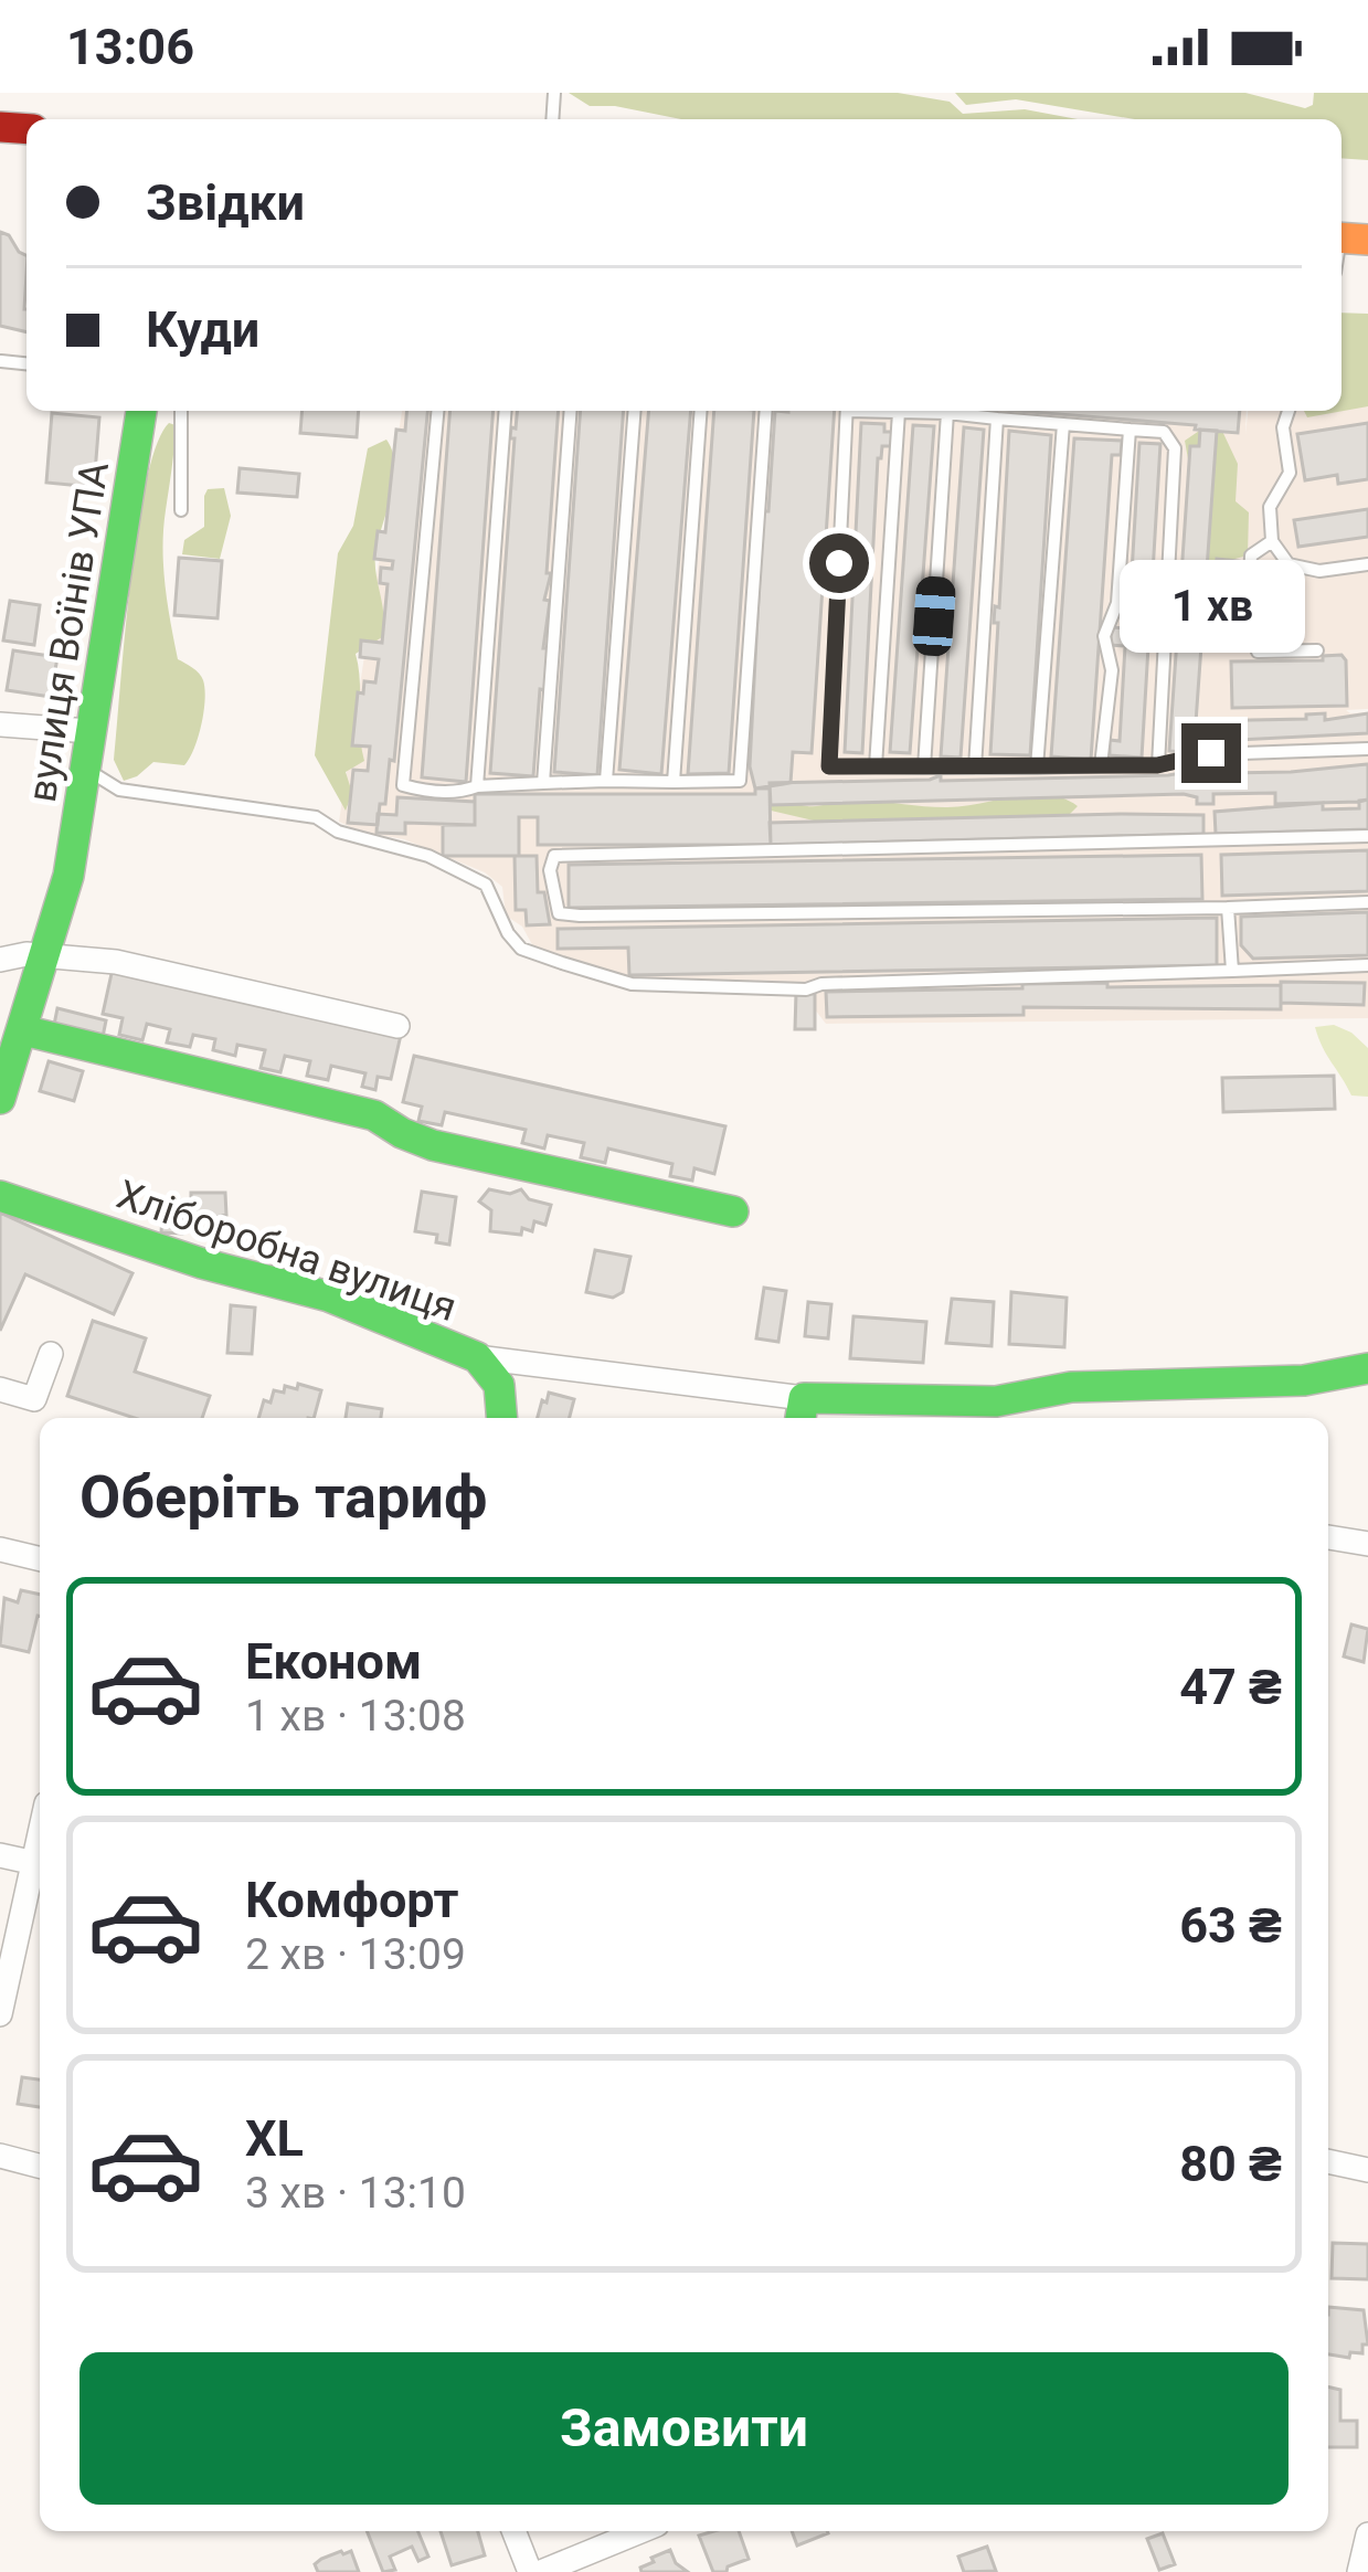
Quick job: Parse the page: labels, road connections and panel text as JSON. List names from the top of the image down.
{
  "streets": {
    "main road": ["вулиця Воїнів УПА", "Хліборобна вулиця"]
  },
  "page": {
    "status": "13:06",
    "banner": ["Звідки", "Куди"],
    "bubble": "1 хв",
    "heading": "Оберіть тариф",
    "list": [
      {
        "name": "Економ",
        "note": "1 хв · 13:08",
        "value": "47 ₴"
      },
      {
        "name": "Комфорт",
        "note": "2 хв · 13:09",
        "value": "63 ₴"
      },
      {
        "name": "XL",
        "note": "3 хв · 13:10",
        "value": "80 ₴"
      }
    ],
    "buttons": "Замовити"
  }
}
